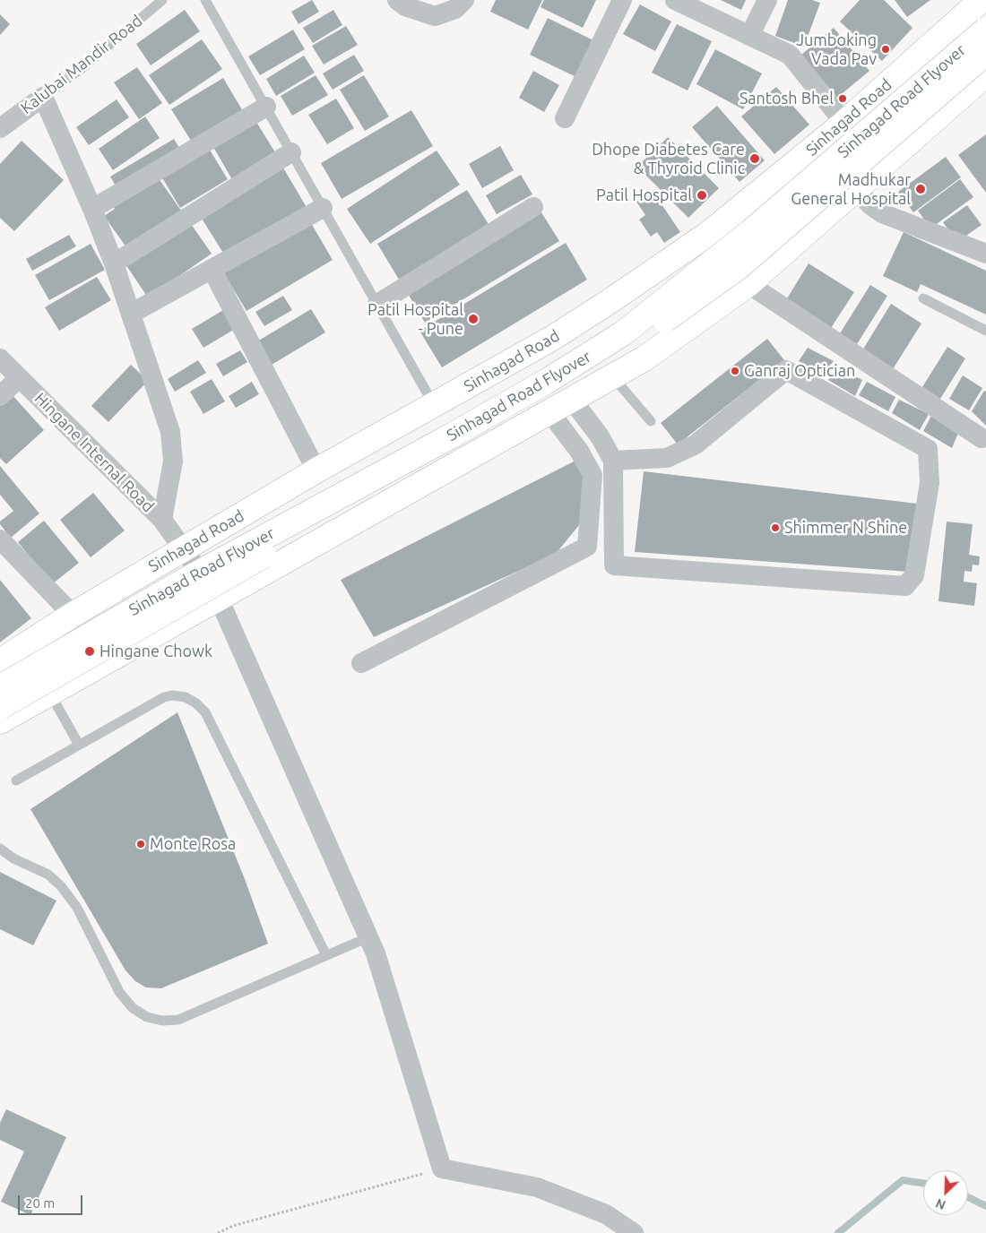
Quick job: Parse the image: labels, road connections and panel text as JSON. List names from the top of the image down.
{
  "streets": {
    "main road": ["Sinhagad Road Flyover", "Sinhagad Road"],
    "street": ["Kalubai Mandir Road", "Hingane Internal Road"]
  },
  "crossings": [
    ["Sinhagad Road", "Hingane Internal Road"]
  ],
  "places": [
    "Jumboking Vada Pav",
    "Santosh Bhel",
    "Dhope Diabetes Care & Thyroid Clinic",
    "Madhukar General Hospital",
    "Patil Hospital",
    "Patil Hospital - Pune",
    "Ganraj Optician",
    "Shimmer N Shine",
    "Hingane Chowk",
    "Monte Rosa"
  ],
  "scale_bar": "20 m",
  "north": "bottom left"
}
